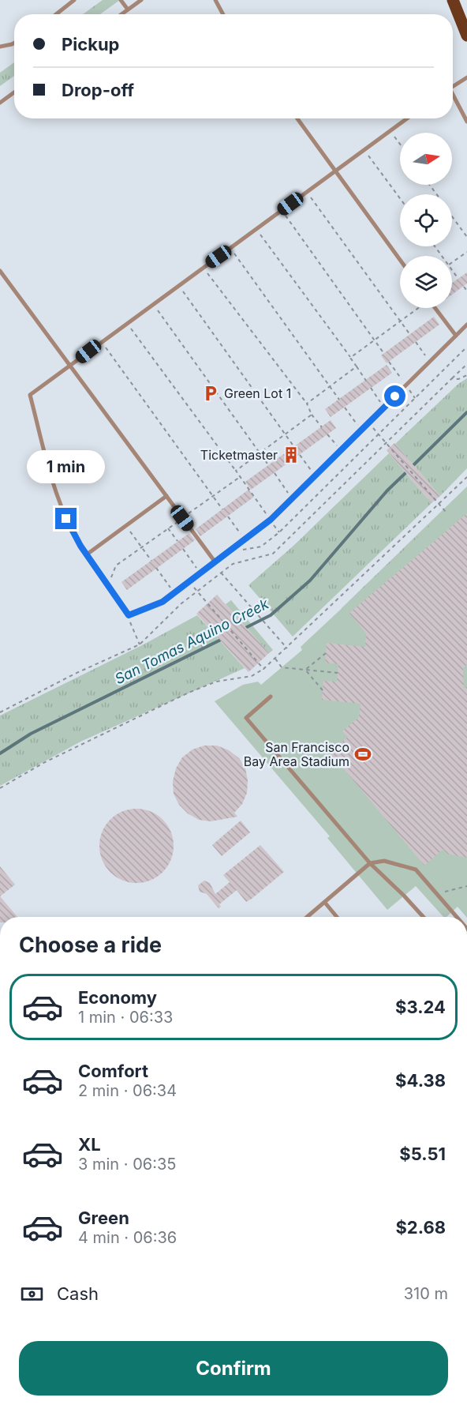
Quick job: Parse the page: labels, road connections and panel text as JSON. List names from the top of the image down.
{
  "water": ["San Tomas Aquino Creek"],
  "places": {
    "parking": ["Green Lot 1"],
    "building": ["Ticketmaster"],
    "sports": ["San Francisco Bay Area Stadium"]
  },
  "north": "right",
  "page": {
    "banner": ["Pickup", "Drop-off"],
    "bubble": "1 min",
    "heading": "Choose a ride",
    "list": [
      {
        "name": "Economy",
        "note": "1 min · 06:33",
        "value": "$3.24"
      },
      {
        "name": "Comfort",
        "note": "2 min · 06:34",
        "value": "$4.38"
      },
      {
        "name": "XL",
        "note": "3 min · 06:35",
        "value": "$5.51"
      },
      {
        "name": "Green",
        "note": "4 min · 06:36",
        "value": "$2.68"
      }
    ],
    "pay": ["Cash", "310 m"],
    "buttons": "Confirm"
  }
}
